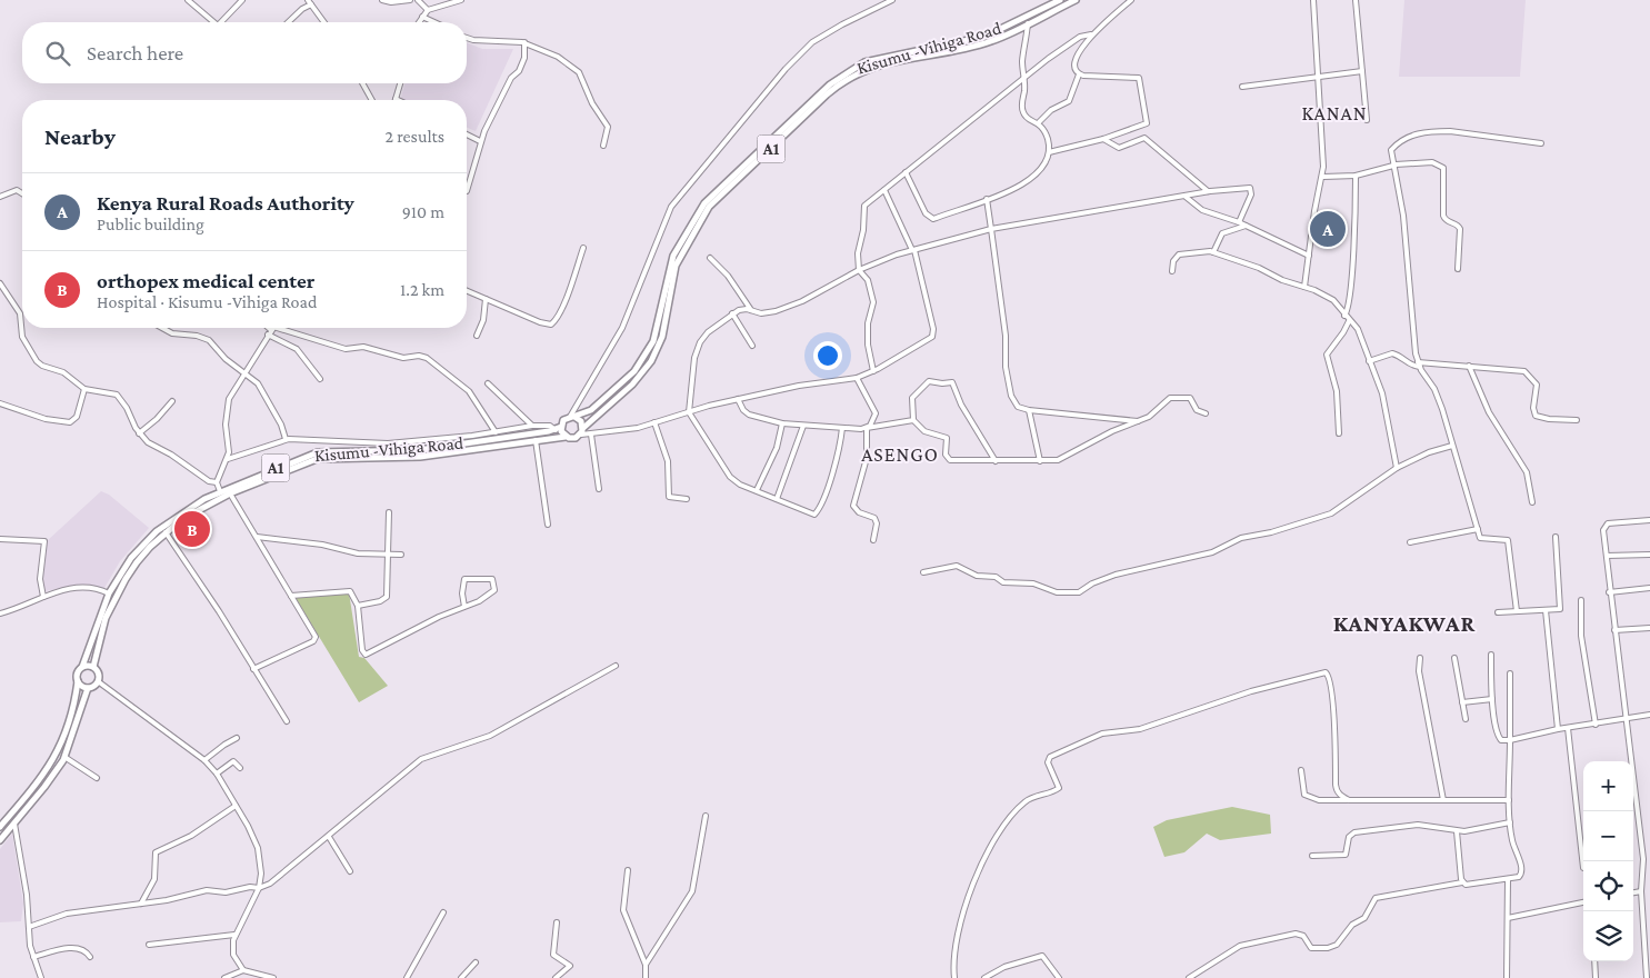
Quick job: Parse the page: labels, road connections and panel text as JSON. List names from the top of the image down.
{
  "streets": {
    "highway": ["Kisumu -Vihiga Road", "A1"]
  },
  "crossings": [
    ["Kisumu -Vihiga Road", "A1"]
  ],
  "districts": ["KANAN", "ASENGO", "KANYAKWAR"],
  "page": {
    "search": "Search here",
    "heading": ["Nearby", "2 results"],
    "list": [
      {
        "mark": "A",
        "name": "Kenya Rural Roads Authority",
        "note": "Public building",
        "value": "910 m"
      },
      {
        "mark": "B",
        "name": "orthopex medical center",
        "note": "Hospital · Kisumu -Vihiga Road",
        "value": "1.2 km"
      }
    ],
    "pins": ["A", "B"],
    "map_buttons": ["+", "−"]
  }
}
